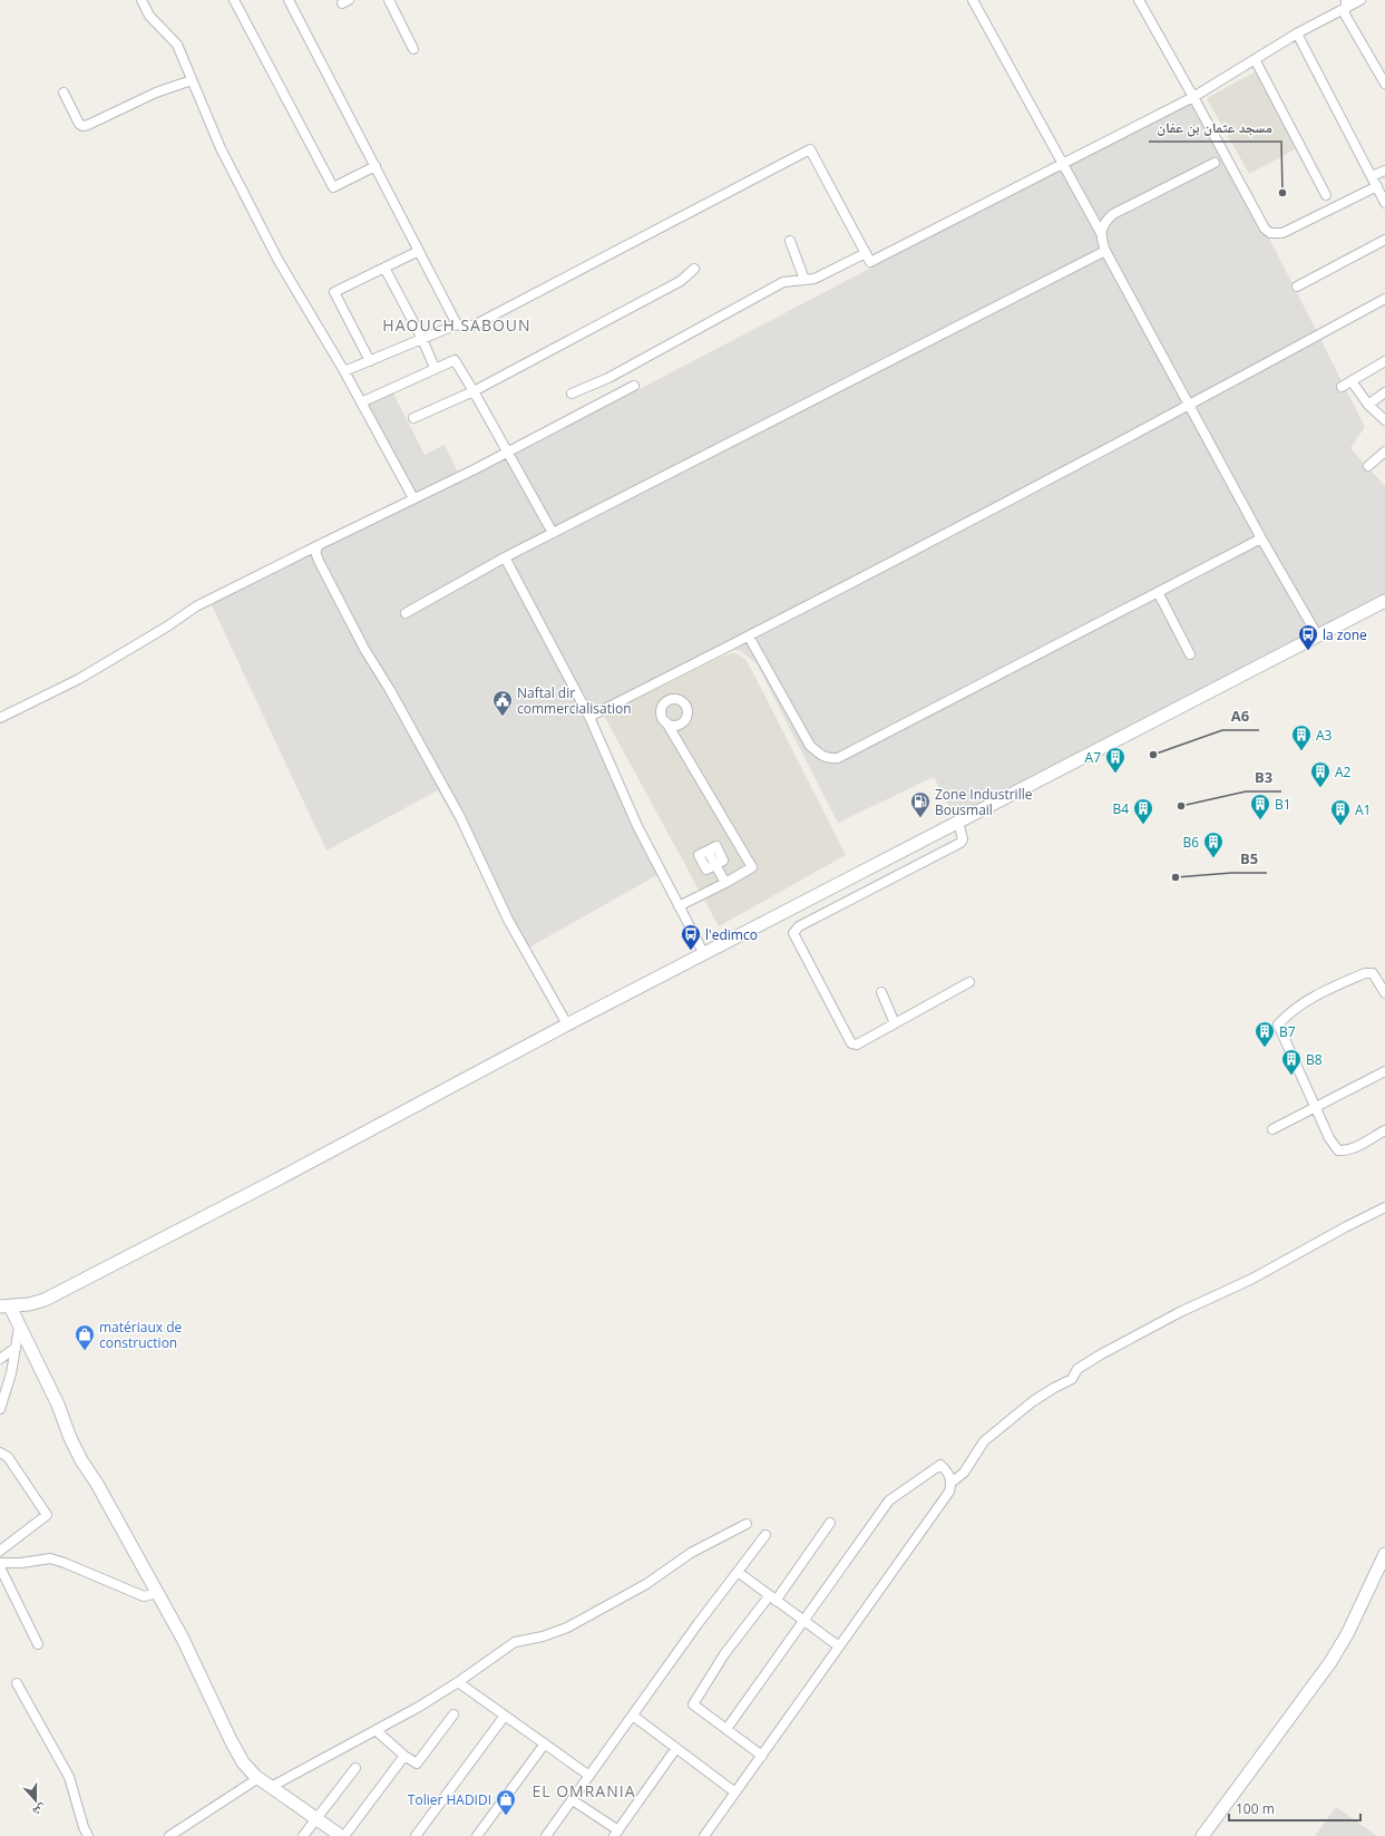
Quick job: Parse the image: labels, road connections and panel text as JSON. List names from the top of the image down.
{
  "districts": ["HAOUCH SABOUN", "EL OMRANIA"],
  "places": {
    "other": [
      "مسجد عثمان بن عفان",
      "A6",
      "B3",
      "B5"
    ],
    "bus stop": ["la zone", "l'edimco"],
    "public building": ["Naftal dir commercialisation"],
    "building": [
      "A3",
      "A7",
      "A2",
      "B1",
      "B4",
      "A1",
      "B6",
      "B7",
      "B8"
    ],
    "fuel station": ["Zone Industrille Bousmail"],
    "shop": ["matériaux de construction", "Tolier HADIDI"]
  },
  "scale_bar": "100 m",
  "north": "bottom"
}
